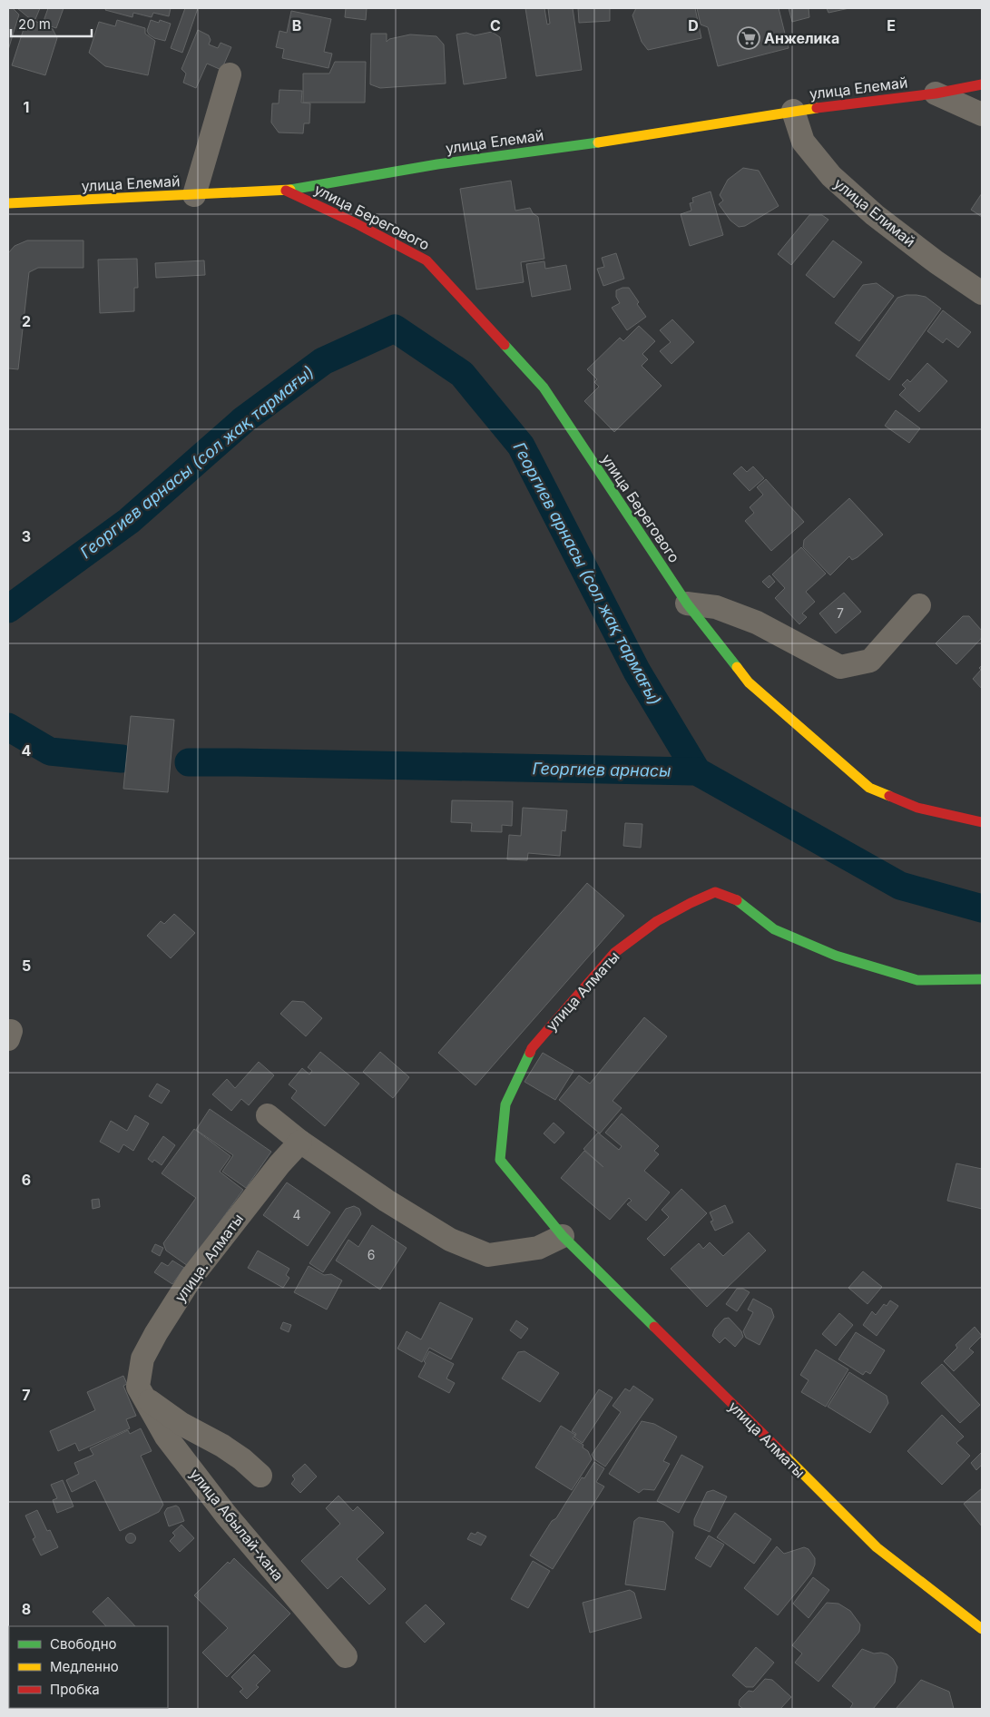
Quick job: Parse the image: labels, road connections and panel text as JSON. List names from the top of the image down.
{
  "streets": {
    "street": [
      "улица Елемай",
      "улица Елимай",
      "улица Берегового",
      "улица Алматы",
      "улица. Алматы",
      "улица Абылай-хана"
    ]
  },
  "crossings": [
    ["улица Елемай", "улица Елимай"],
    ["улица Елемай", "улица Берегового"],
    ["улица. Алматы", "улица Абылай-хана"]
  ],
  "water": ["Георгиев арнасы (сол жақ тармағы)", "Георгиев арнасы"],
  "places": {
    "supermarket": ["Анжелика"]
  },
  "house_numbers": ["7", "4", "6"],
  "legend": ["Свободно", "Медленно", "Пробка"],
  "scale_bar": "20 m",
  "grid": {
    "columns": [
      "B",
      "C",
      "D",
      "E"
    ],
    "rows": [
      "1",
      "2",
      "3",
      "4",
      "5",
      "6",
      "7",
      "8"
    ]
  }
}
